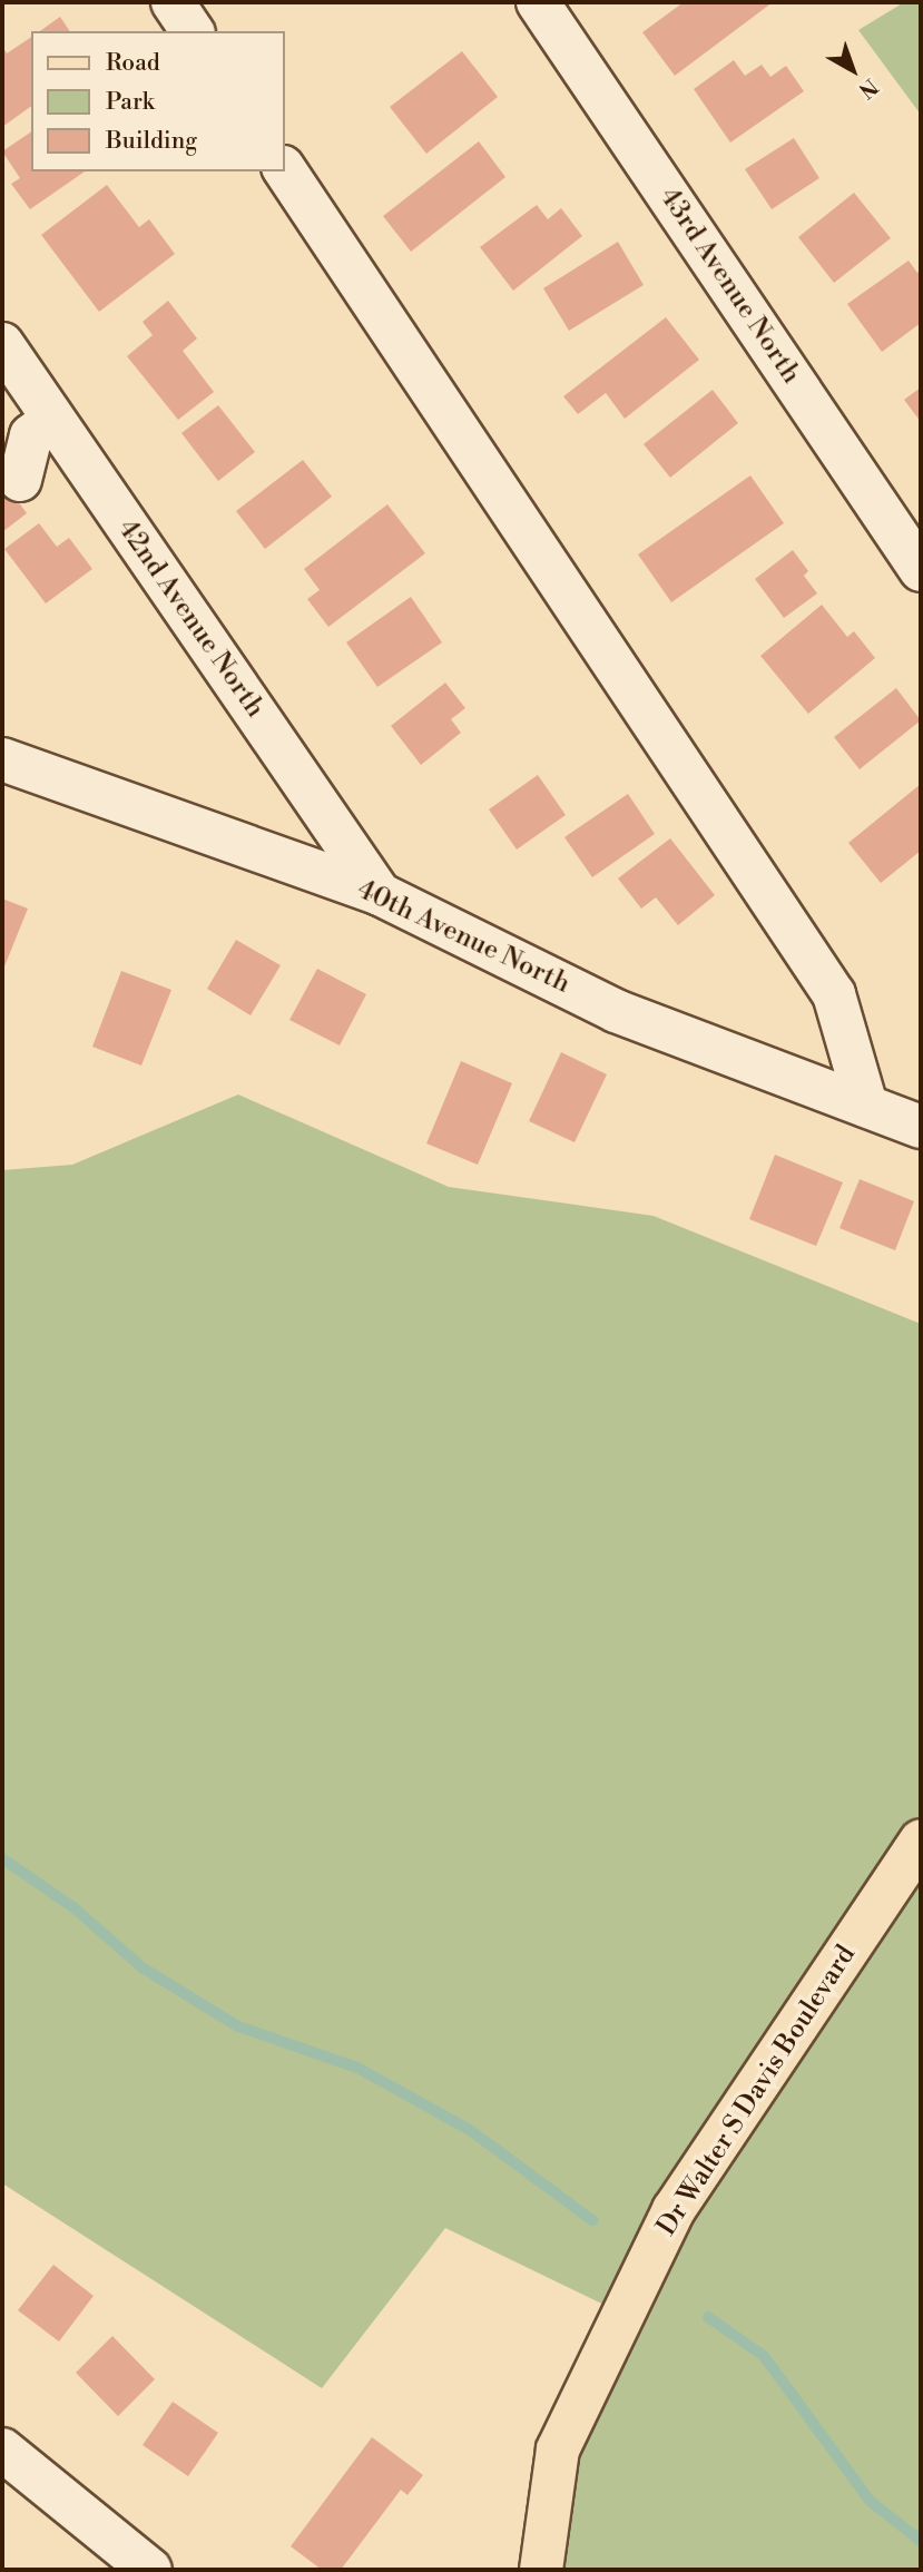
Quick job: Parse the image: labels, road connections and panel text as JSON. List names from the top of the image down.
{
  "streets": {
    "main road": ["Dr Walter S Davis Boulevard"],
    "street": ["43rd Avenue North", "42nd Avenue North", "40th Avenue North"]
  },
  "crossings": [
    ["42nd Avenue North", "40th Avenue North"]
  ],
  "legend": ["Road", "Park", "Building"],
  "north": "bottom right"
}
